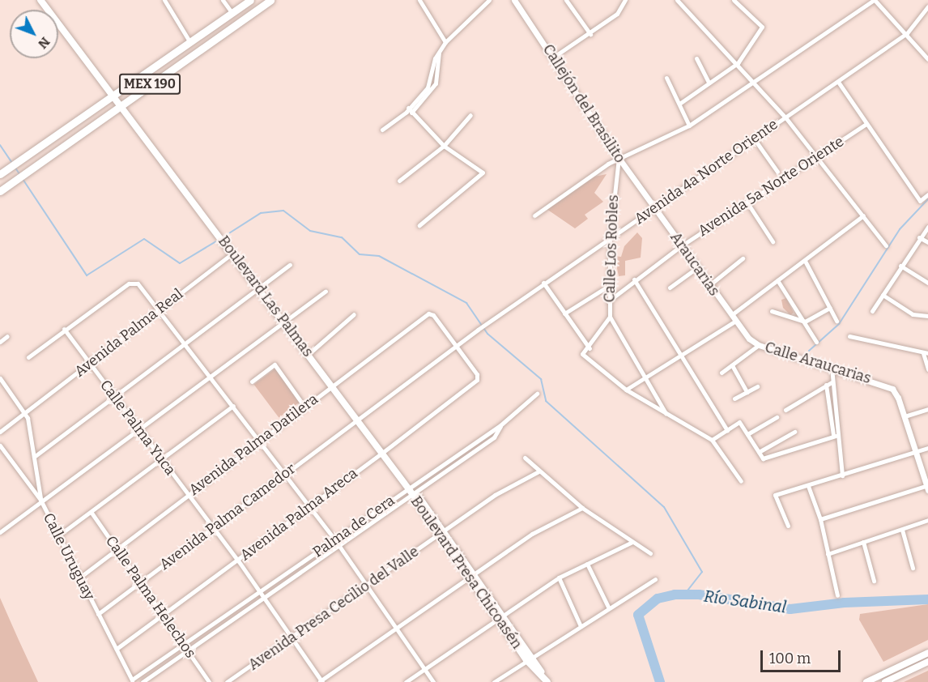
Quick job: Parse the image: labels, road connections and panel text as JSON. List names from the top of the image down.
{
  "streets": {
    "main road": ["MEX 190", "Boulevard Las Palmas", "Boulevard Presa Chicoasén"],
    "street": [
      "Callejón del Brasilito",
      "Avenida 4a Norte Oriente",
      "Avenida 5a Norte Oriente",
      "Calle Los Robles",
      "Araucarias",
      "Avenida Palma Real",
      "Calle Araucarias",
      "Calle Palma Yuca",
      "Avenida Palma Datilera",
      "Avenida Palma Areca",
      "Avenida Palma Camedor",
      "Palma de Cera",
      "Calle Uruguay",
      "Calle Palma Helechos",
      "Avenida Presa Cecilio del Valle"
    ]
  },
  "crossings": [
    ["MEX 190", "Boulevard Las Palmas"],
    ["Callejón del Brasilito", "Avenida 4a Norte Oriente"],
    ["Callejón del Brasilito", "Calle Los Robles"],
    ["Callejón del Brasilito", "Araucarias"],
    ["Avenida 4a Norte Oriente", "Calle Los Robles"],
    ["Avenida 4a Norte Oriente", "Araucarias"],
    ["Avenida 4a Norte Oriente", "Avenida Palma Datilera"],
    ["Avenida 4a Norte Oriente", "Avenida Palma Areca"],
    ["Avenida 4a Norte Oriente", "Avenida Palma Camedor"],
    ["Avenida 5a Norte Oriente", "Calle Los Robles"],
    ["Avenida 5a Norte Oriente", "Araucarias"],
    ["Araucarias", "Calle Araucarias"],
    ["Boulevard Las Palmas", "Avenida Palma Real"],
    ["Boulevard Las Palmas", "Avenida Palma Datilera"],
    ["Boulevard Las Palmas", "Avenida Palma Areca"],
    ["Boulevard Las Palmas", "Avenida Palma Camedor"],
    ["Boulevard Las Palmas", "Palma de Cera"],
    ["Boulevard Las Palmas", "Boulevard Presa Chicoasén"],
    ["Avenida Palma Real", "Calle Palma Yuca"],
    ["Calle Palma Yuca", "Avenida Palma Datilera"],
    ["Calle Palma Yuca", "Avenida Palma Areca"],
    ["Calle Palma Yuca", "Avenida Palma Camedor"],
    ["Calle Palma Yuca", "Palma de Cera"],
    ["Calle Palma Yuca", "Avenida Presa Cecilio del Valle"],
    ["Avenida Palma Datilera", "Avenida Palma Areca"],
    ["Avenida Palma Datilera", "Avenida Palma Camedor"],
    ["Avenida Palma Datilera", "Calle Uruguay"],
    ["Avenida Palma Datilera", "Calle Palma Helechos"],
    ["Avenida Palma Areca", "Avenida Palma Camedor"],
    ["Avenida Palma Areca", "Calle Uruguay"],
    ["Avenida Palma Areca", "Calle Palma Helechos"],
    ["Avenida Palma Camedor", "Calle Uruguay"],
    ["Avenida Palma Camedor", "Calle Palma Helechos"],
    ["Palma de Cera", "Calle Uruguay"],
    ["Palma de Cera", "Boulevard Presa Chicoasén"],
    ["Palma de Cera", "Calle Palma Helechos"],
    ["Boulevard Presa Chicoasén", "Avenida Presa Cecilio del Valle"]
  ],
  "water": ["Río Sabinal"],
  "scale_bar": "100 m",
  "north": "bottom right"
}
